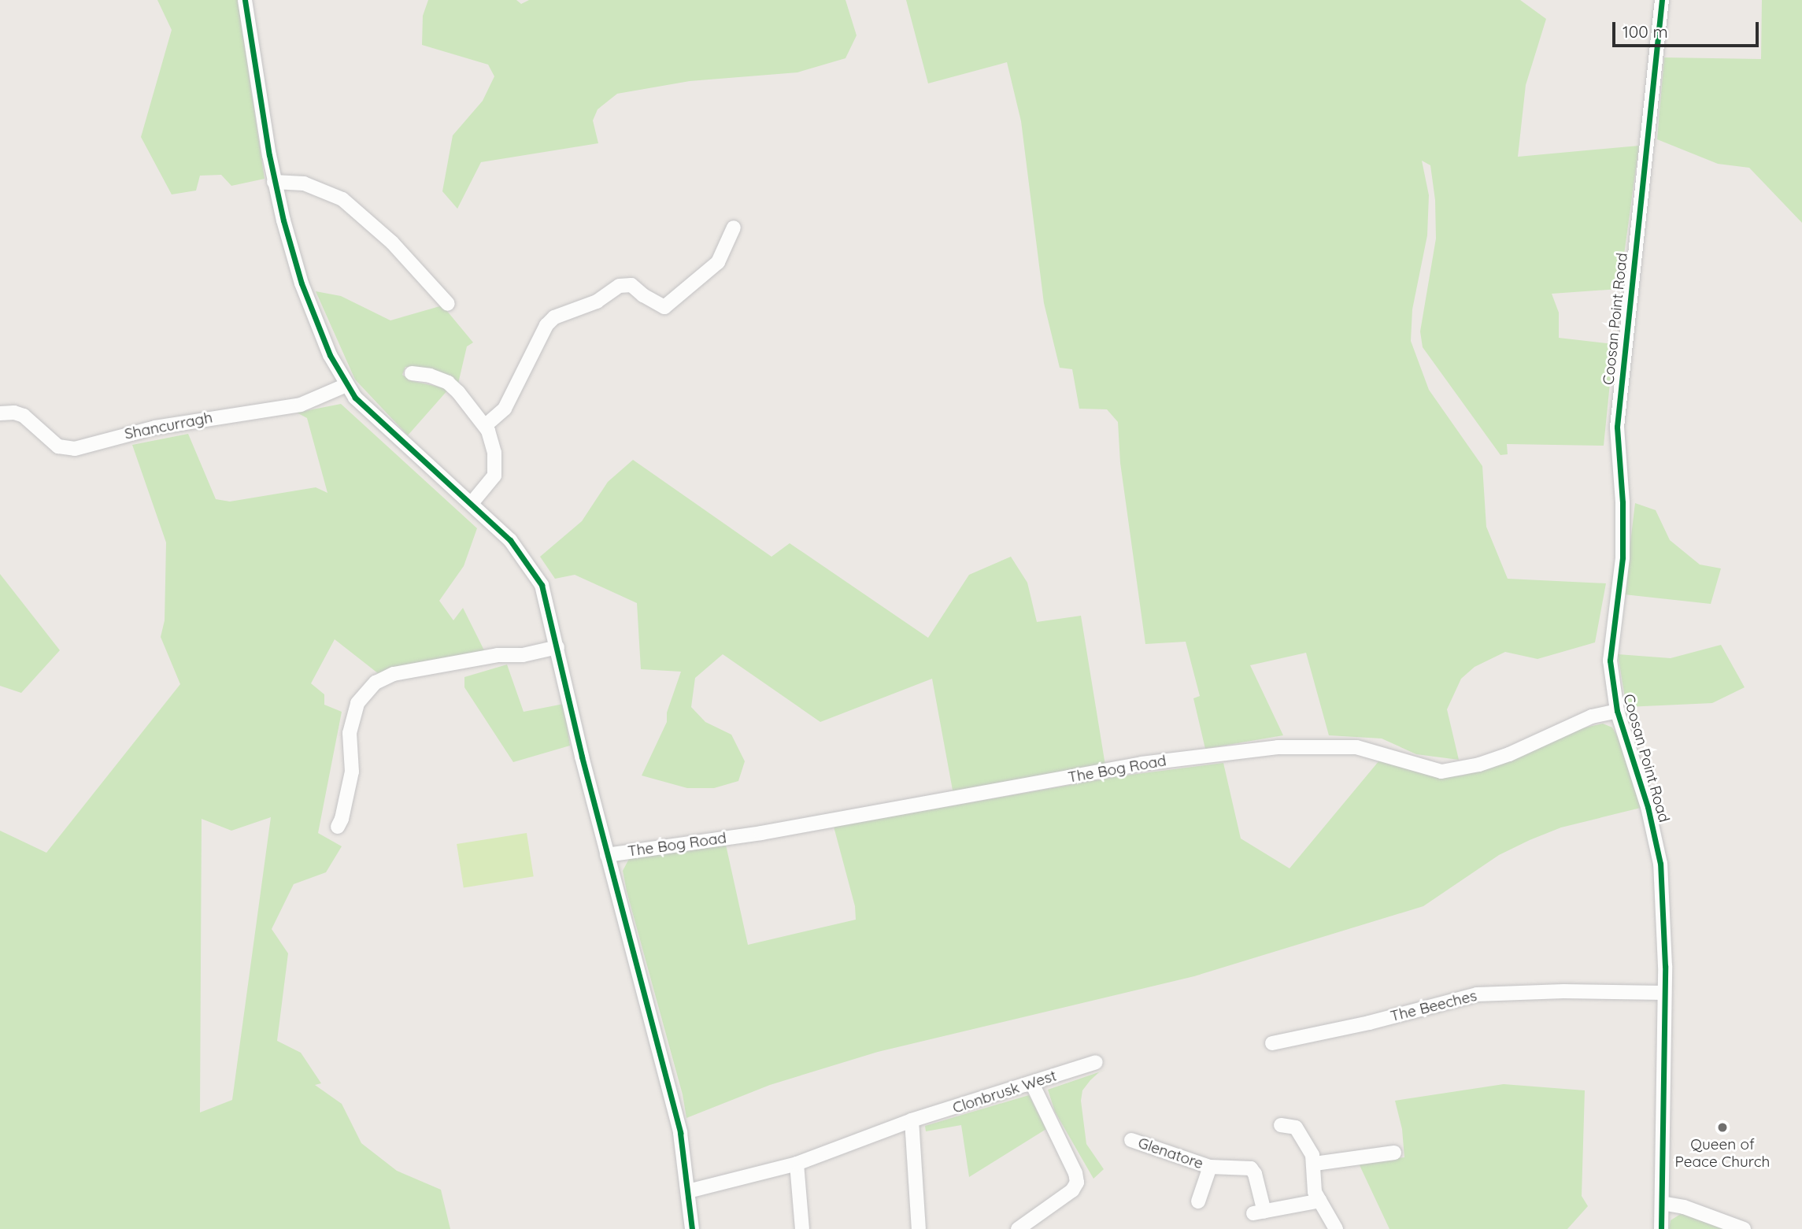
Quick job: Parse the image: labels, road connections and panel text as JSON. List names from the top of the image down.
{
  "streets": {
    "street": [
      "Coosan Point Road",
      "Shancurragh",
      "The Bog Road",
      "The Beeches",
      "Clonbrusk West",
      "Glenatore"
    ]
  },
  "crossings": [
    ["Coosan Point Road", "The Bog Road"],
    ["Coosan Point Road", "The Beeches"]
  ],
  "places": ["Queen of Peace Church"],
  "scale_bar": "100 m"
}
